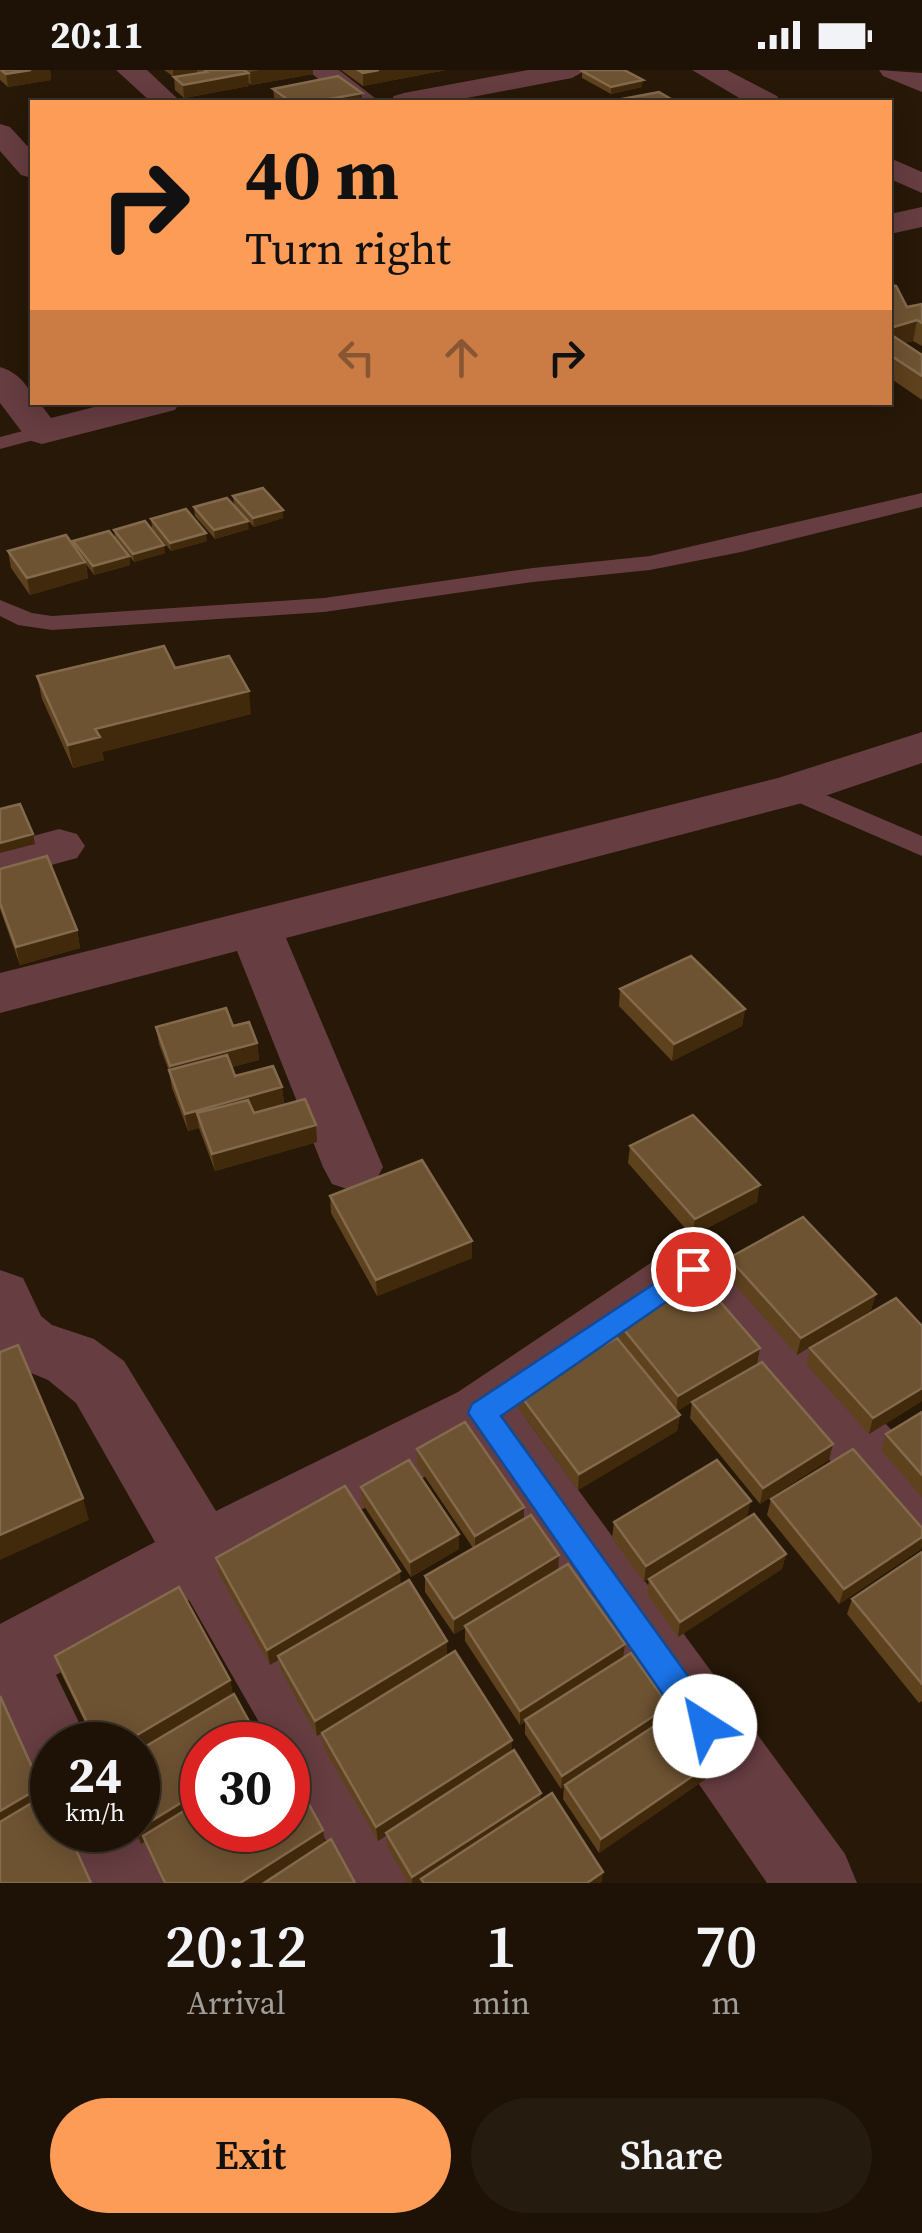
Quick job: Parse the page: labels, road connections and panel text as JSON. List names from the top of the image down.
{
  "page": {
    "status": "20:11",
    "turn": ["40 m", "Turn right"],
    "speed": "24 km/h",
    "limit": "30",
    "eta": [
      "20:12",
      "Arrival",
      "1",
      "min",
      "70",
      "m"
    ],
    "buttons": ["Exit", "Share"]
  }
}
